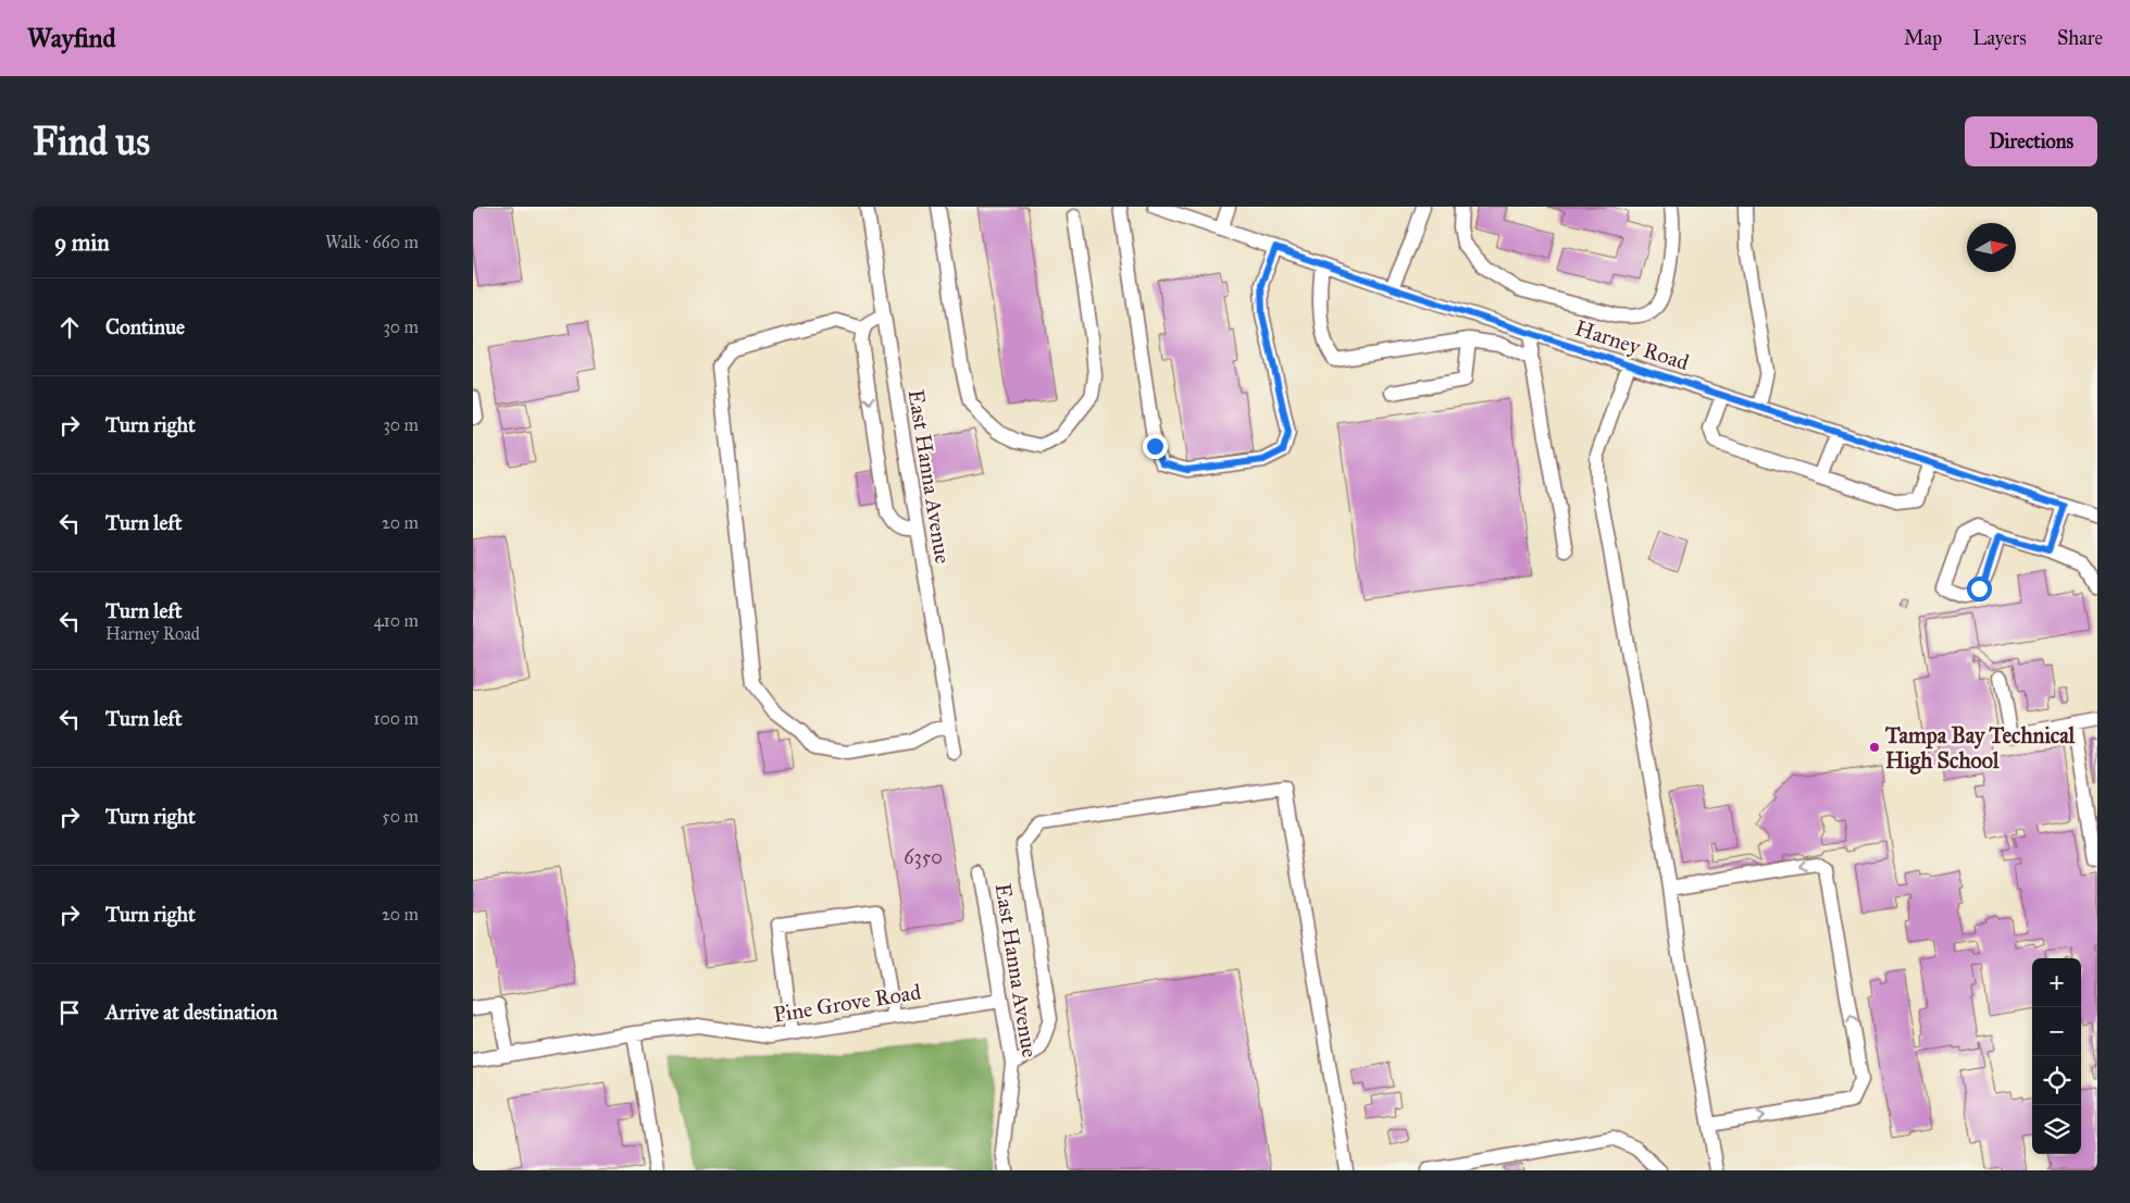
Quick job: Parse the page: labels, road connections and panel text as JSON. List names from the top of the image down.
{
  "streets": {
    "street": ["Harney Road", "East Hanna Avenue", "Pine Grove Road"]
  },
  "crossings": [
    ["East Hanna Avenue", "Pine Grove Road"]
  ],
  "places": ["Tampa Bay Technical High School"],
  "house_numbers": ["6350"],
  "north": "right",
  "page": {
    "header": "Wayfind",
    "nav": ["Map", "Layers", "Share"],
    "buttons": "Directions",
    "title": "Find us",
    "heading": ["9 min", "Walk · 660 m"],
    "list": [
      ["Continue", "30 m"],
      ["Turn right", "30 m"],
      ["Turn left", "20 m"],
      ["Turn left", "Harney Road", "410 m"],
      ["Turn left", "100 m"],
      ["Turn right", "50 m"],
      ["Turn right", "20 m"],
      "Arrive at destination"
    ],
    "map_buttons": ["+", "−"]
  }
}
